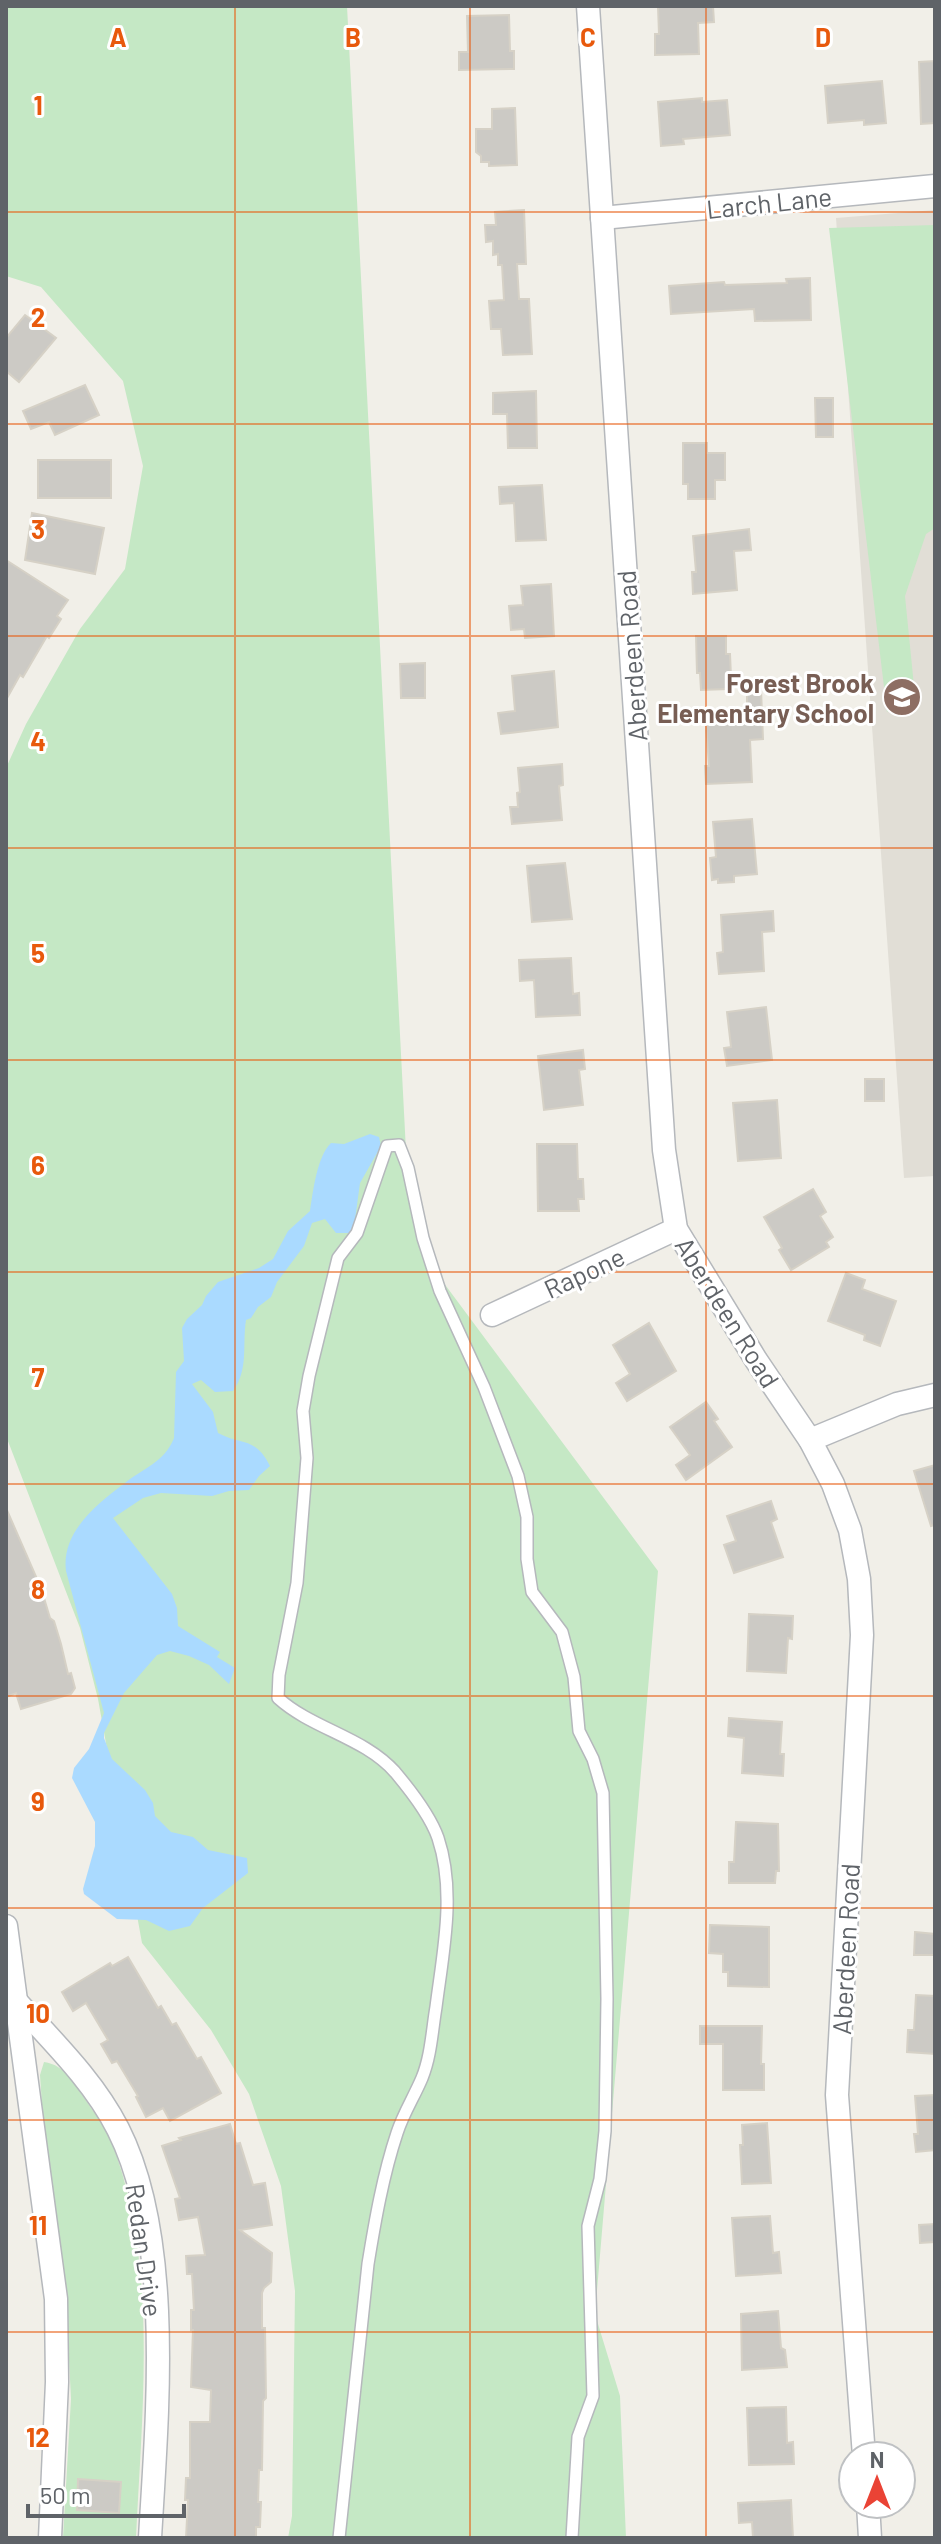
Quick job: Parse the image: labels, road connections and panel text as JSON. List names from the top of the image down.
{
  "streets": {
    "street": [
      "Larch Lane",
      "Aberdeen Road",
      "Rapone",
      "Redan Drive"
    ]
  },
  "crossings": [
    ["Larch Lane", "Aberdeen Road"],
    ["Aberdeen Road", "Rapone"]
  ],
  "places": {
    "school or university": ["Forest Brook Elementary School"]
  },
  "scale_bar": "50 m",
  "north": "top",
  "grid": {
    "columns": [
      "A",
      "B",
      "C",
      "D"
    ],
    "rows": [
      "1",
      "2",
      "3",
      "4",
      "5",
      "6",
      "7",
      "8",
      "9",
      "10",
      "11",
      "12"
    ]
  }
}
